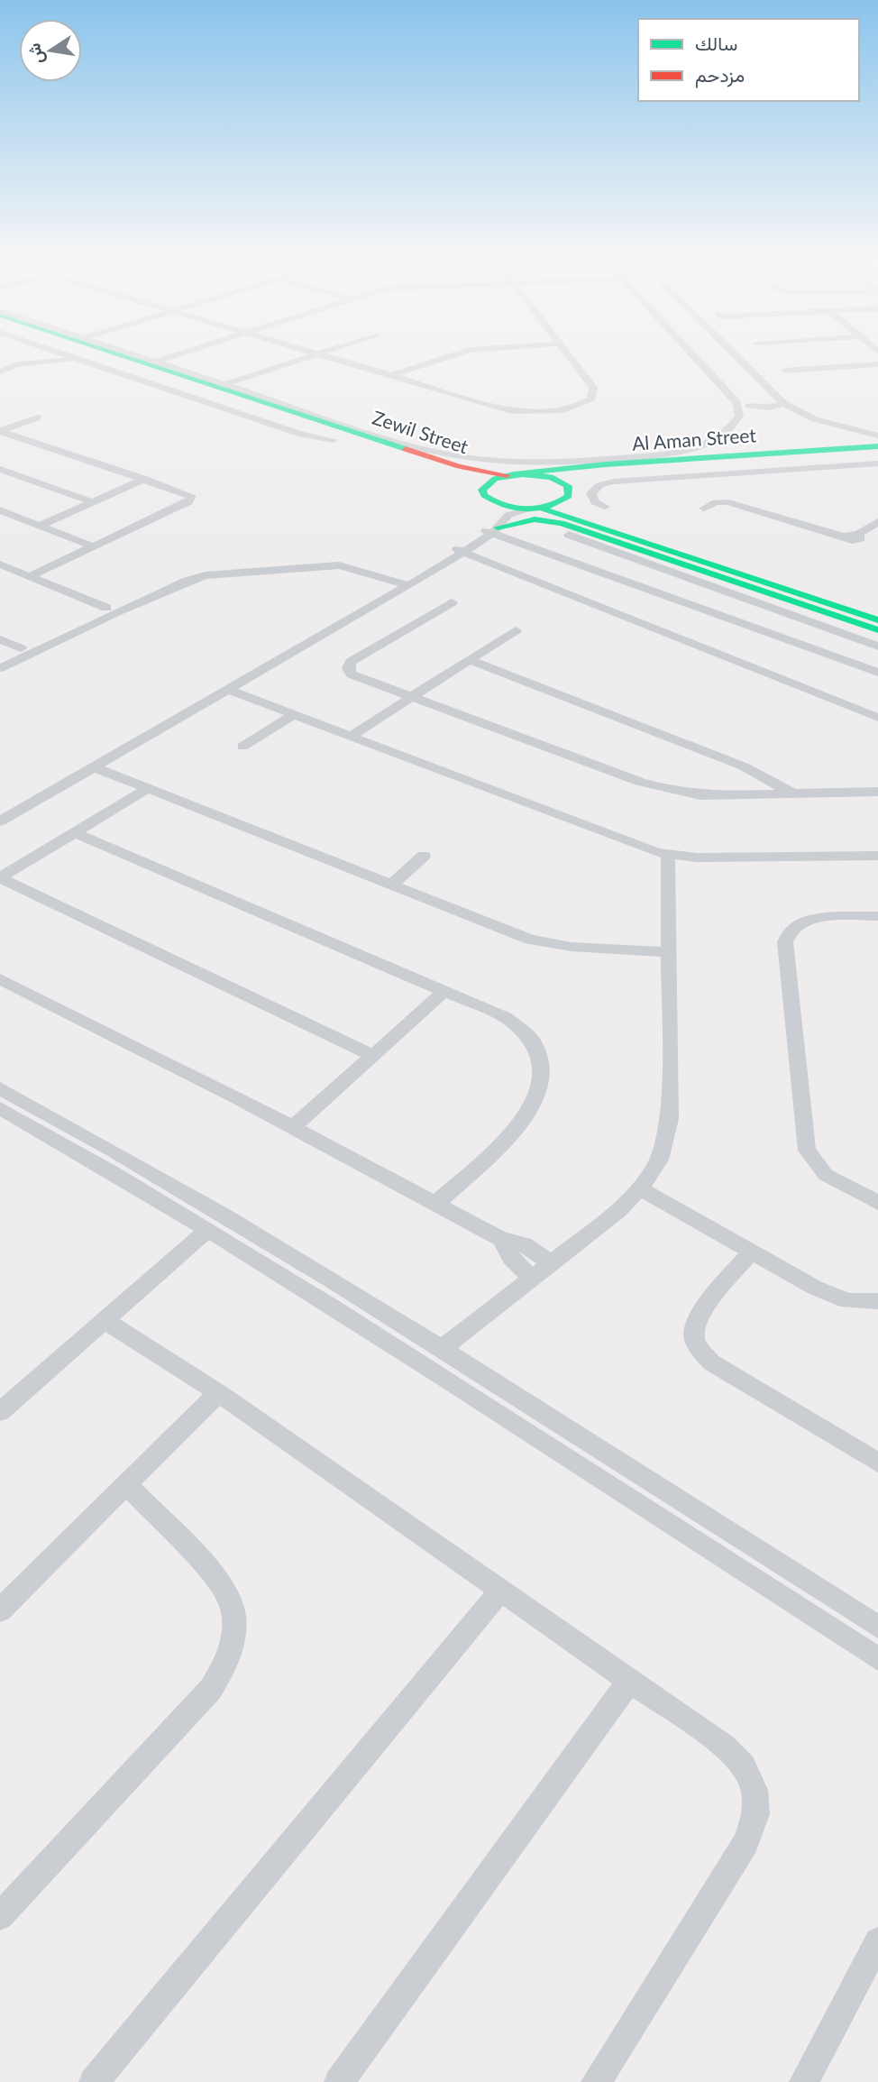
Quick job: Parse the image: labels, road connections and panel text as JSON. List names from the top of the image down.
{
  "streets": {
    "main road": ["Zewil Street", "Al Aman Street"]
  },
  "crossings": [
    ["Zewil Street", "Al Aman Street"]
  ],
  "legend": ["سالك", "مزدحم"],
  "north": "left"
}
